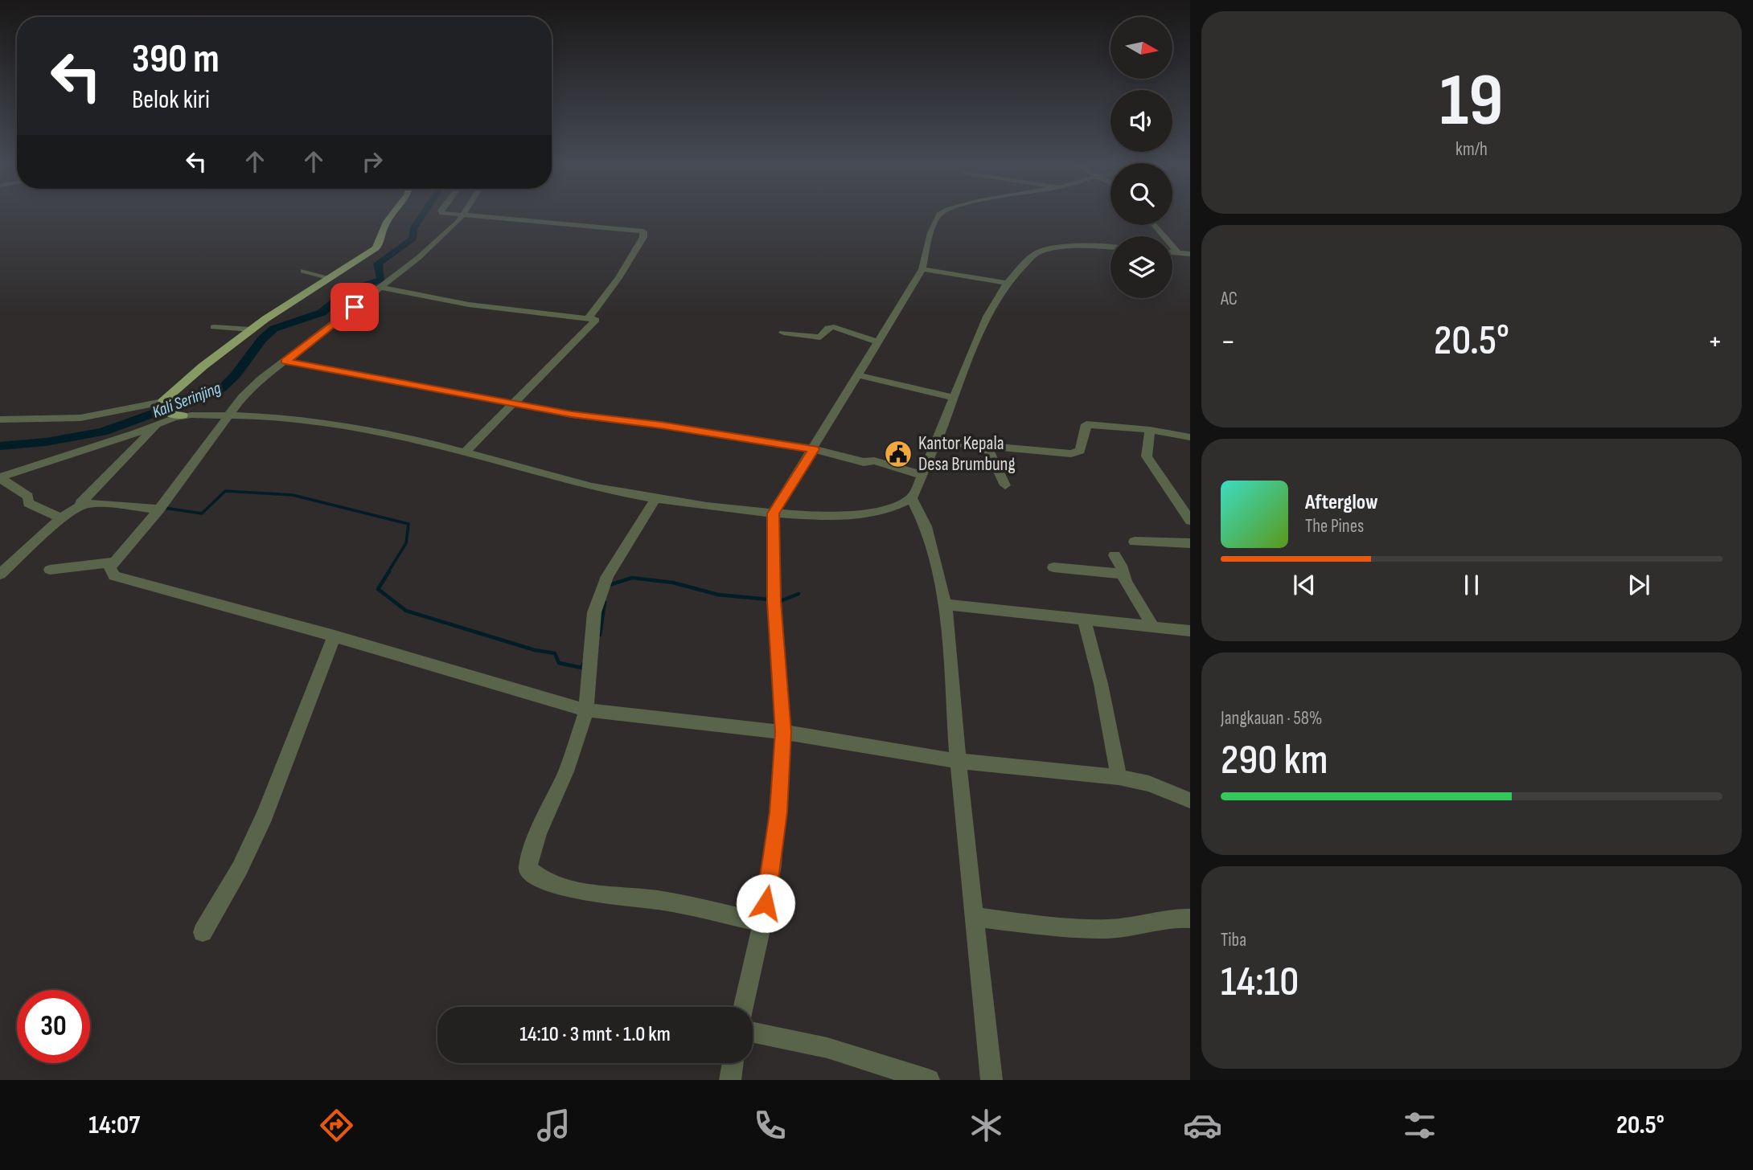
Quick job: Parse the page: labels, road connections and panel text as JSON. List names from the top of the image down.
{
  "water": ["Kali Serinjing"],
  "places": {
    "public building": ["Kantor Kepala Desa Brumbung"]
  },
  "north": "right",
  "page": {
    "tile": [
      ["19", "km/h"],
      "AC",
      ["Jangkauan · 58%", "290 km"],
      ["Tiba", "14:10"]
    ],
    "turn": ["390 m", "Belok kiri"],
    "heat": ["−", "20.5°", "+"],
    "song": ["Afterglow", "The Pines"],
    "limit": "30",
    "trip": "14:10 · 3 mnt · 1.0 km",
    "tabs": ["14:07", "20.5°"]
  }
}
